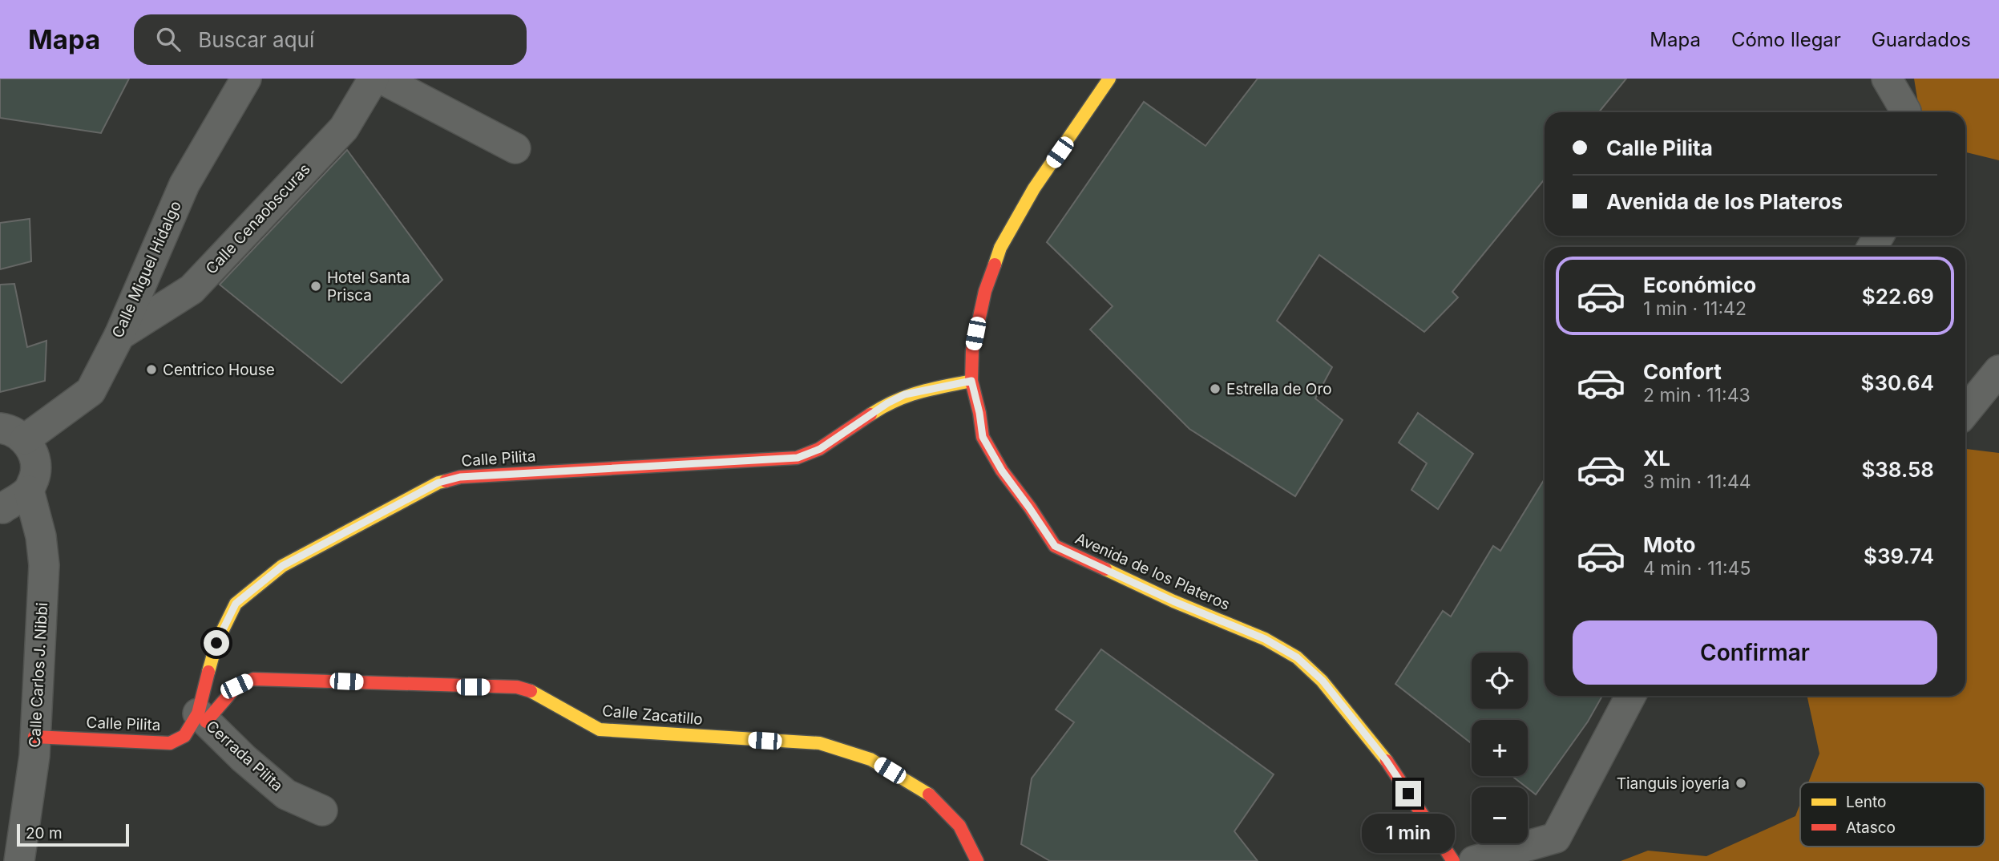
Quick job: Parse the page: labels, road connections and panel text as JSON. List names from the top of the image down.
{
  "streets": {
    "street": [
      "Calle Cenaobscuras",
      "Calle Miguel Hidalgo",
      "Calle Pilita",
      "Avenida de los Plateros",
      "Calle Carlos J. Nibbi",
      "Calle Zacatillo",
      "Cerrada Pilita"
    ]
  },
  "crossings": [
    ["Calle Cenaobscuras", "Calle Miguel Hidalgo"],
    ["Calle Pilita", "Avenida de los Plateros"],
    ["Calle Pilita", "Calle Carlos J. Nibbi"],
    ["Calle Pilita", "Calle Zacatillo"],
    ["Calle Pilita", "Cerrada Pilita"],
    ["Calle Zacatillo", "Cerrada Pilita"]
  ],
  "places": [
    "Hotel Santa Prisca",
    "Centrico House",
    "Estrella de Oro",
    "Tianguis joyería"
  ],
  "legend": ["Lento", "Atasco"],
  "scale_bar": "20 m",
  "page": {
    "header": "Mapa",
    "search": "Buscar aquí",
    "nav": ["Mapa", "Cómo llegar", "Guardados"],
    "banner": ["Calle Pilita", "Avenida de los Plateros"],
    "list": [
      {
        "name": "Económico",
        "note": "1 min · 11:42",
        "value": "$22.69"
      },
      {
        "name": "Confort",
        "note": "2 min · 11:43",
        "value": "$30.64"
      },
      {
        "name": "XL",
        "note": "3 min · 11:44",
        "value": "$38.58"
      },
      {
        "name": "Moto",
        "note": "4 min · 11:45",
        "value": "$39.74"
      }
    ],
    "buttons": "Confirmar",
    "map_buttons": ["+", "−"],
    "bubble": "1 min",
    "scale": "20 m"
  }
}
